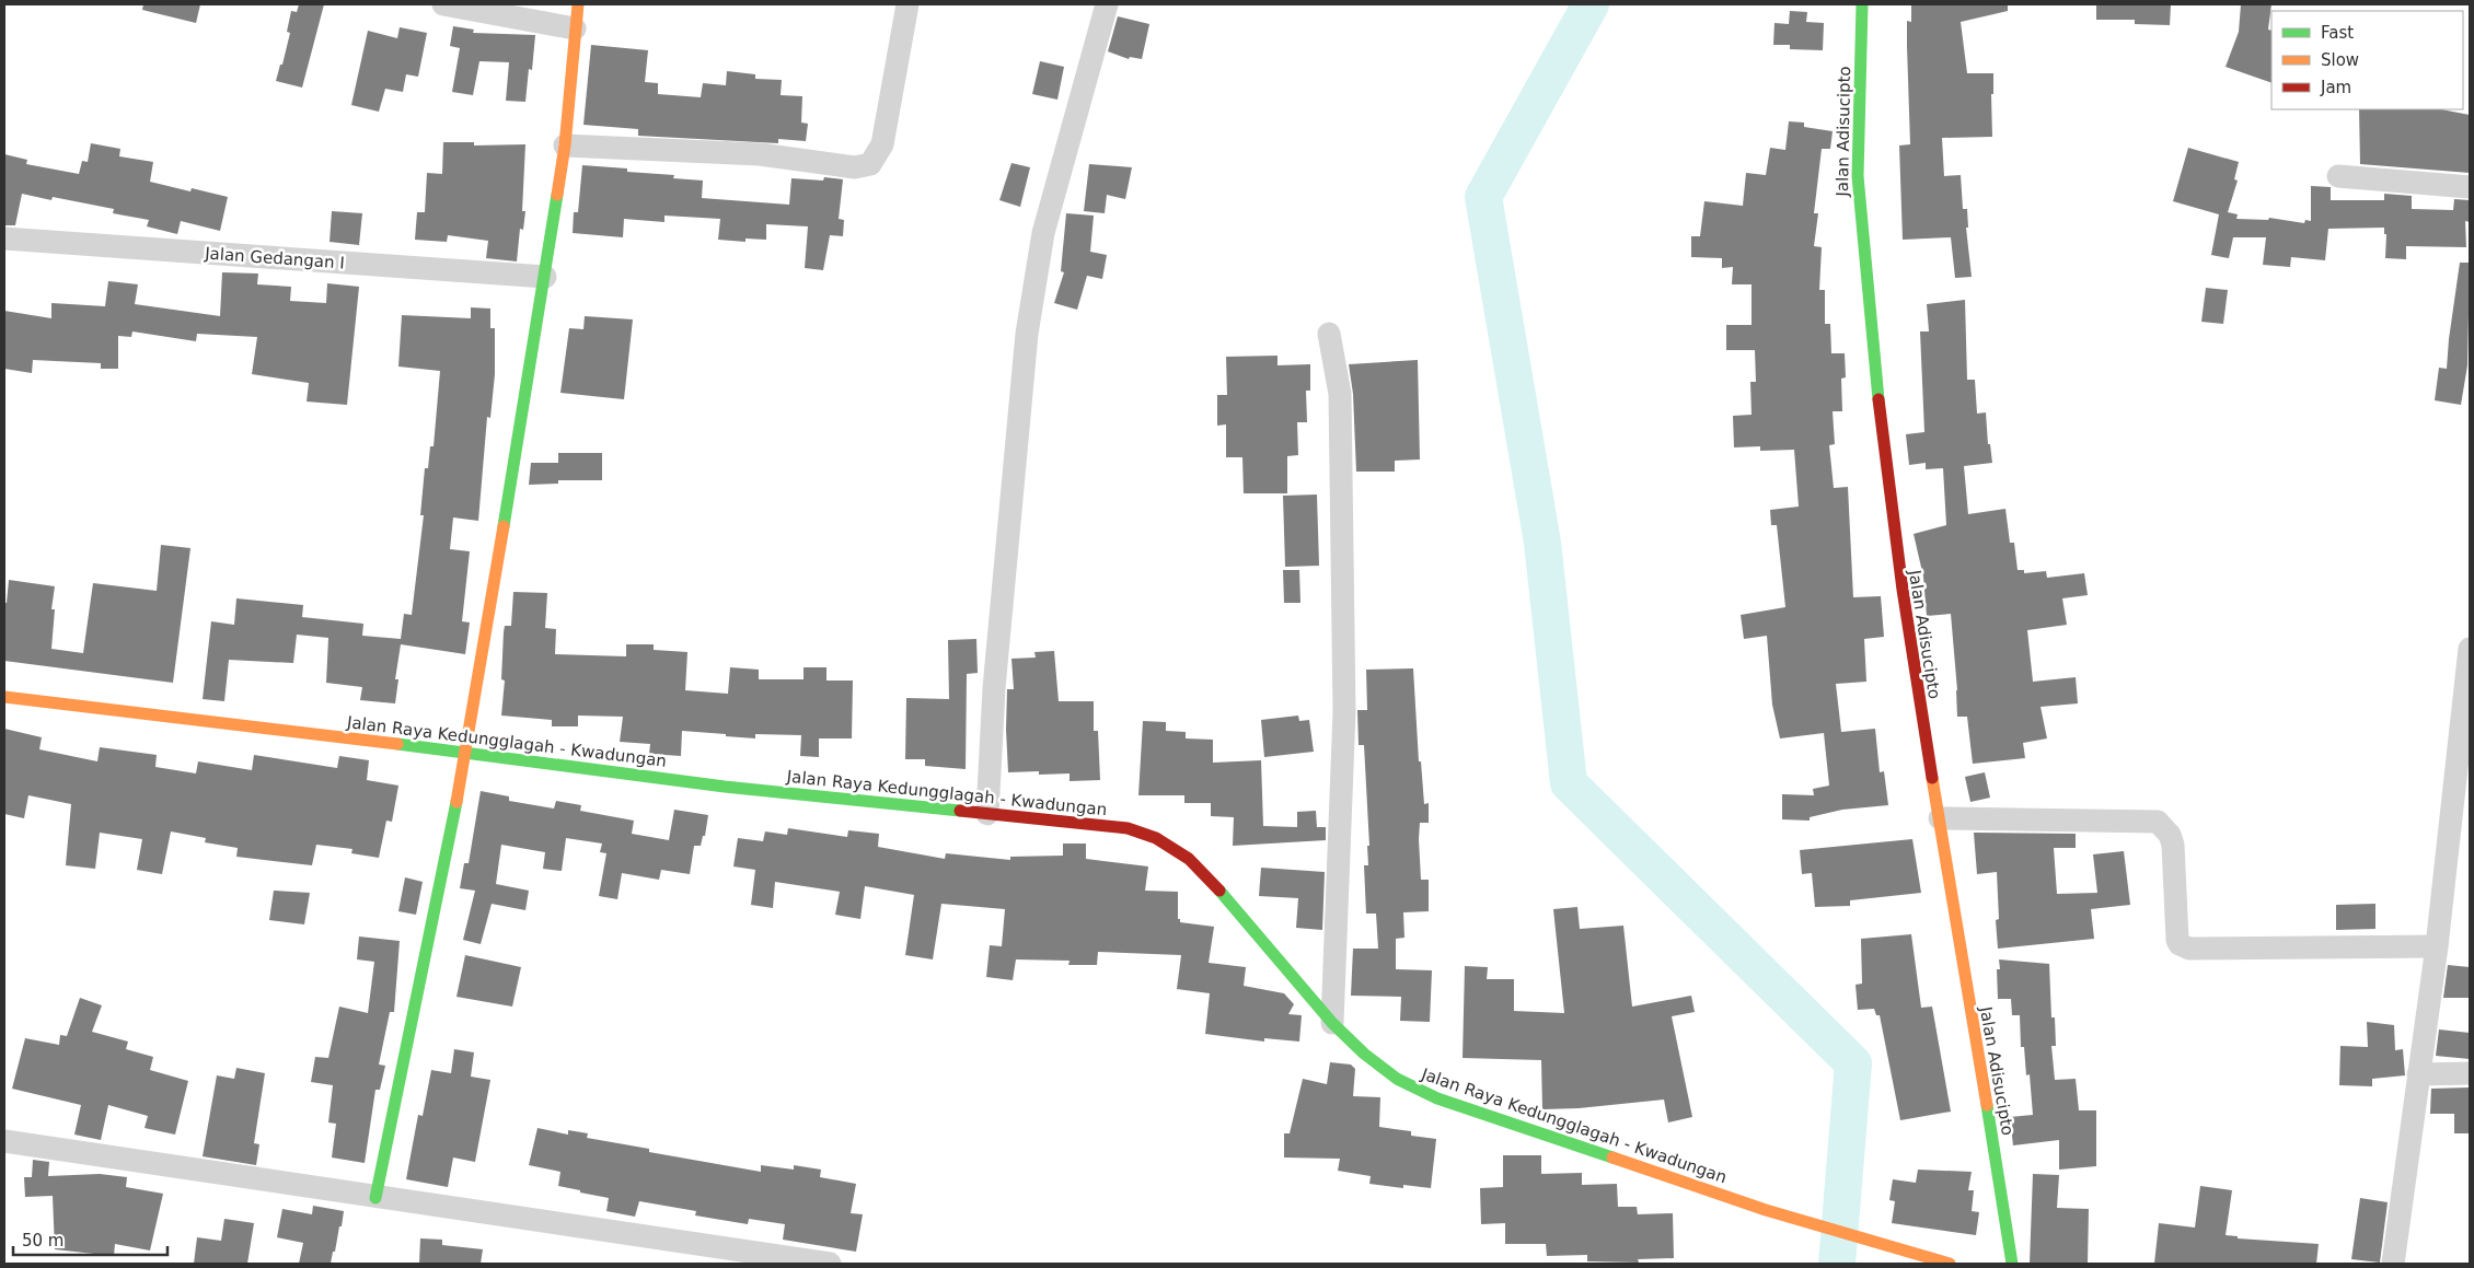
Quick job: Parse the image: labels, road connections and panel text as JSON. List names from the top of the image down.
{
  "streets": {
    "main road": ["Jalan Adisucipto", "Jalan Raya Kedungglagah - Kwadungan"],
    "street": ["Jalan Gedangan I"]
  },
  "legend": ["Fast", "Slow", "Jam"],
  "scale_bar": "50 m"
}
